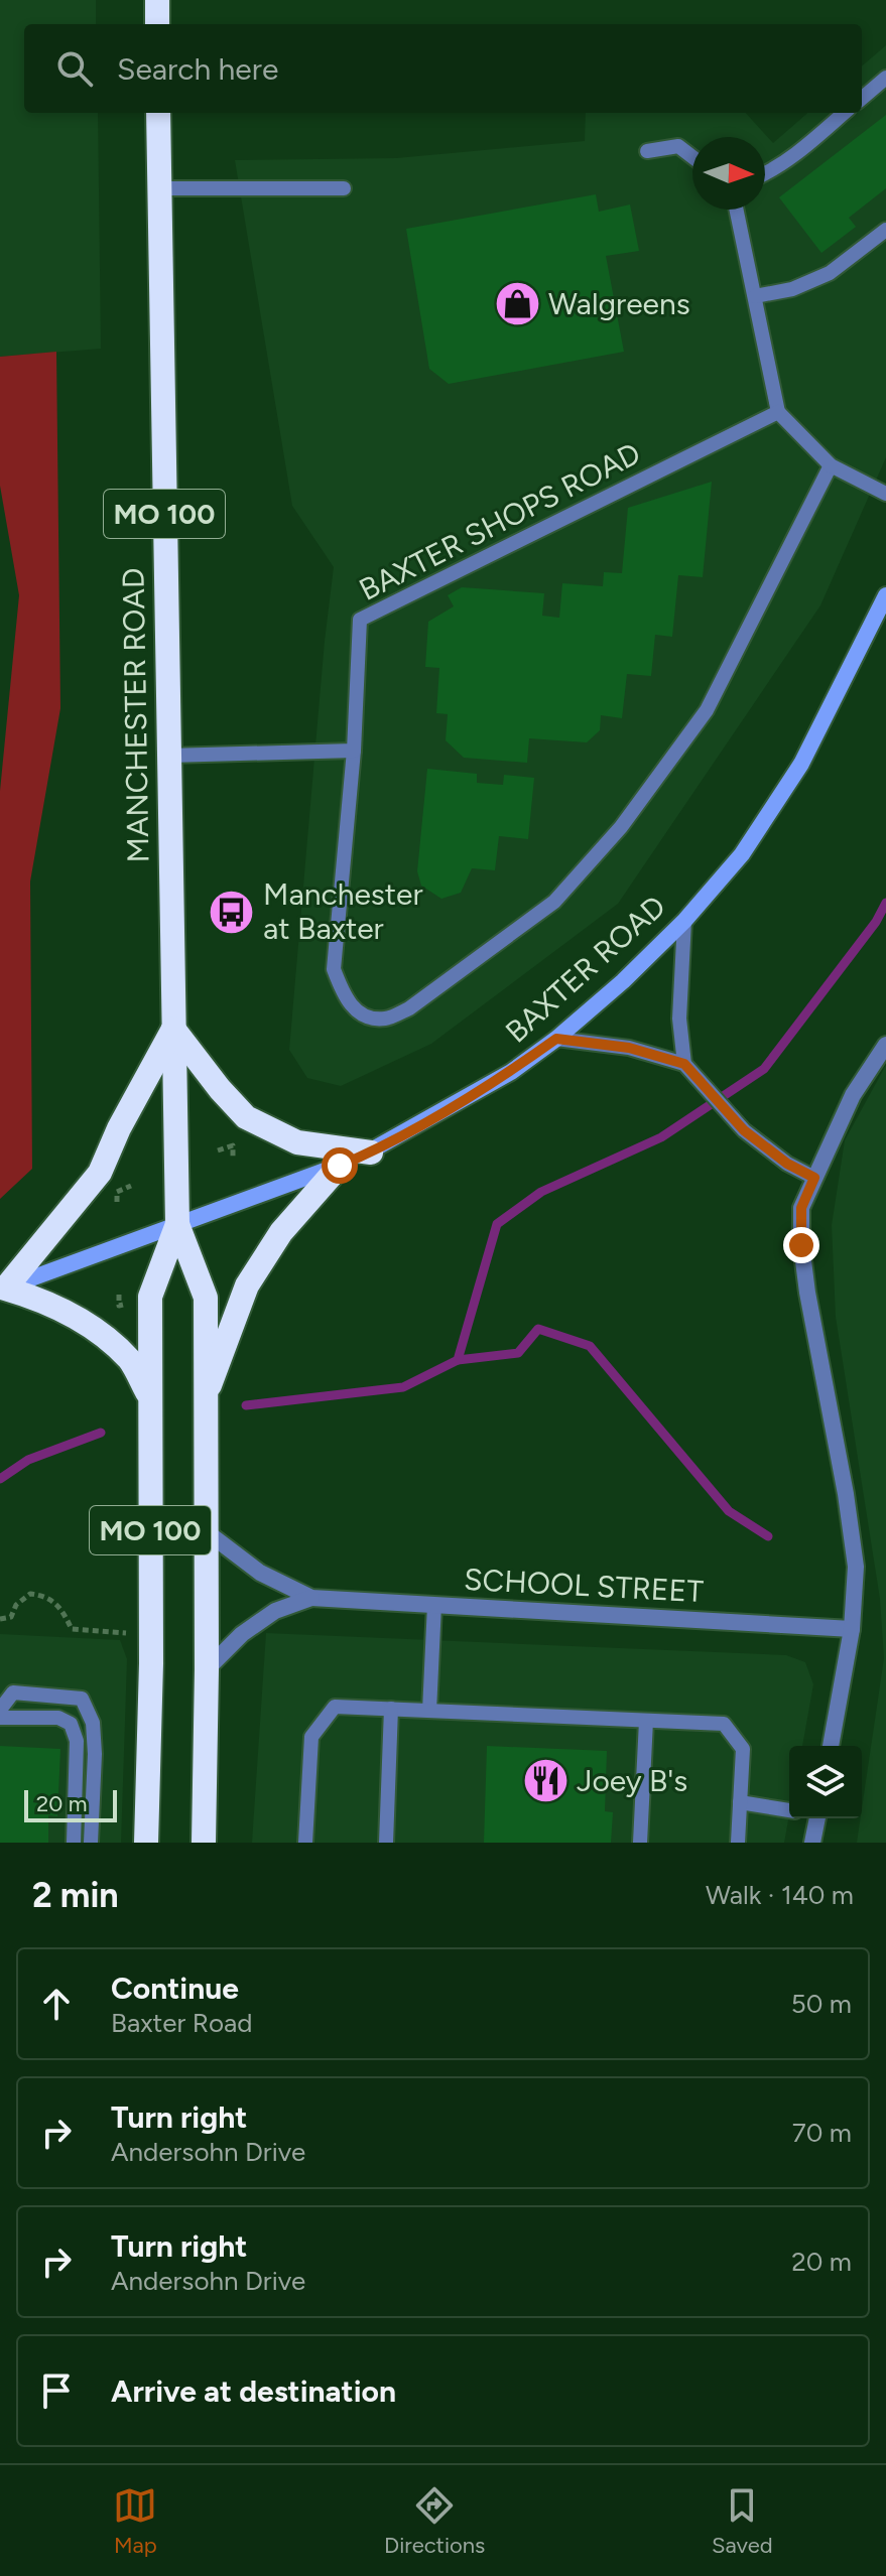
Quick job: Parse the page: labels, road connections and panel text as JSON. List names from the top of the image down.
{
  "streets": {
    "highway": ["MO 100", "MANCHESTER ROAD"],
    "main road": ["BAXTER ROAD"],
    "street": ["SCHOOL STREET"],
    "lane": ["BAXTER SHOPS ROAD"]
  },
  "crossings": [
    ["MANCHESTER ROAD", "BAXTER ROAD"],
    ["MANCHESTER ROAD", "SCHOOL STREET"]
  ],
  "places": {
    "shop": ["Walgreens"],
    "bus stop": ["Manchester at Baxter"],
    "restaurant": ["Joey B's"]
  },
  "scale_bar": "20 m",
  "north": "right",
  "page": {
    "search": "Search here",
    "scale": "20 m",
    "heading": ["2 min", "Walk · 140 m"],
    "list": [
      ["Continue", "Baxter Road", "50 m"],
      ["Turn right", "Andersohn Drive", "70 m"],
      ["Turn right", "Andersohn Drive", "20 m"],
      "Arrive at destination"
    ],
    "nav": ["Map", "Directions", "Saved"]
  }
}
